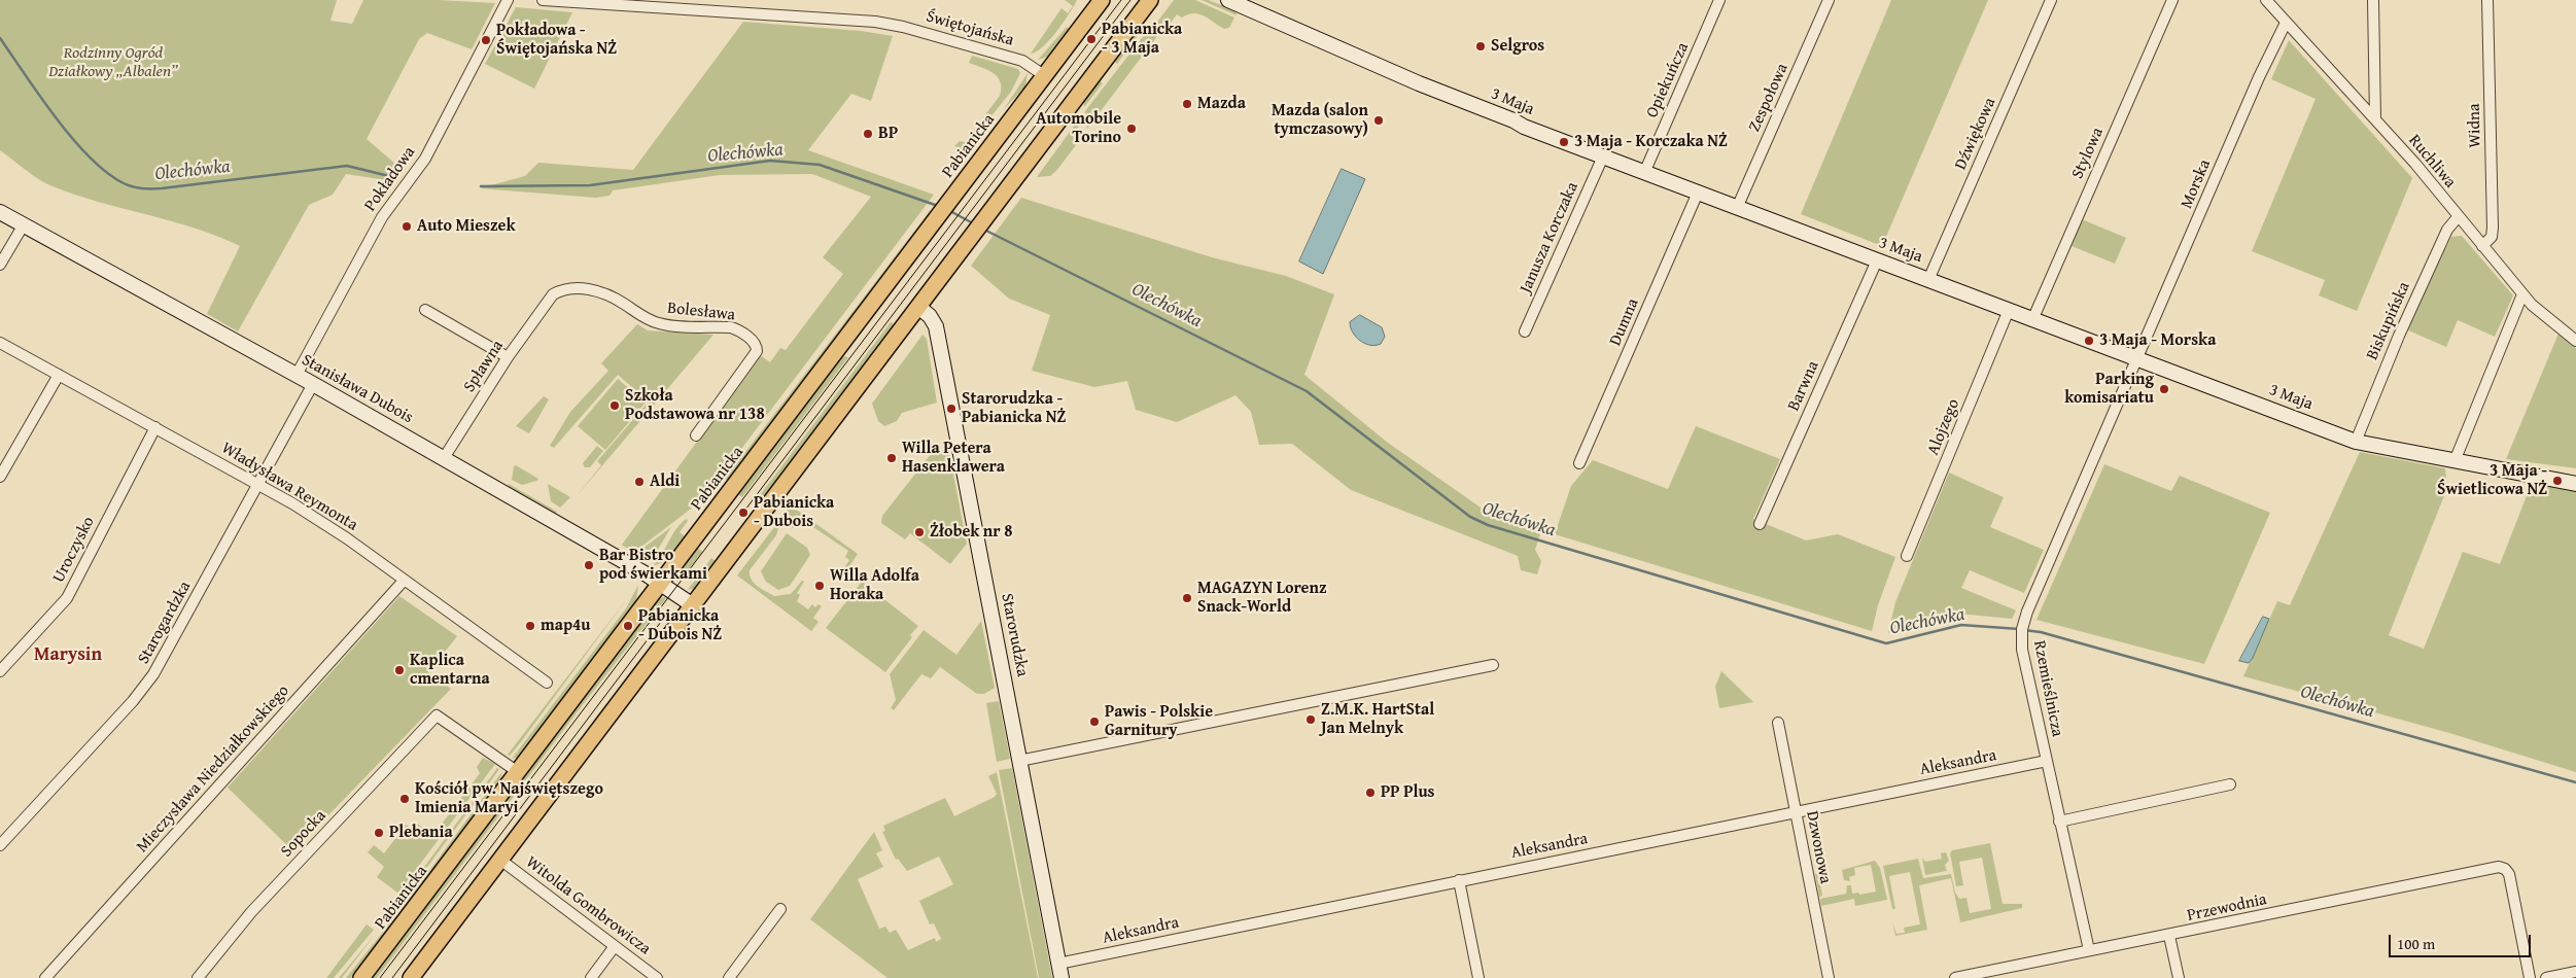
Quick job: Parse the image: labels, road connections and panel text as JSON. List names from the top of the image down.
{
  "streets": {
    "main road": ["Pabianicka"],
    "street": [
      "Świętojańska",
      "Opiekuńcza",
      "Zespołowa",
      "3 Maja",
      "Widna",
      "Dźwiękowa",
      "Stylowa",
      "Ruchliwa",
      "Pokładowa",
      "Morska",
      "Janusza Korczaka",
      "Bolesława",
      "Biskupińska",
      "Dumna",
      "Spławna",
      "Barwna",
      "Stanisława Dubois",
      "Alojzego",
      "Władysława Reymonta",
      "Uroczysko",
      "Starogardzka",
      "Starorudzka",
      "Rzemieślnicza",
      "Aleksandra",
      "Mieczysława Niedziałkowskiego",
      "Sopocka",
      "Dzwonowa",
      "Witolda Gombrowicza",
      "Przewodnia"
    ]
  },
  "crossings": [
    ["Świętojańska", "Pabianicka"],
    ["Opiekuńcza", "3 Maja"],
    ["Zespołowa", "3 Maja"],
    ["3 Maja", "Dźwiękowa"],
    ["3 Maja", "Stylowa"],
    ["3 Maja", "Morska"],
    ["3 Maja", "Janusza Korczaka"],
    ["3 Maja", "Biskupińska"],
    ["3 Maja", "Dumna"],
    ["3 Maja", "Barwna"],
    ["3 Maja", "Alojzego"],
    ["3 Maja", "Rzemieślnicza"],
    ["Widna", "Ruchliwa"],
    ["Pabianicka", "Stanisława Dubois"],
    ["Pabianicka", "Sopocka"],
    ["Ruchliwa", "Morska"],
    ["Ruchliwa", "Biskupińska"],
    ["Pokładowa", "Stanisława Dubois"],
    ["Morska", "Rzemieślnicza"],
    ["Bolesława", "Spławna"],
    ["Spławna", "Stanisława Dubois"],
    ["Stanisława Dubois", "Starogardzka"],
    ["Władysława Reymonta", "Uroczysko"],
    ["Władysława Reymonta", "Starogardzka"],
    ["Władysława Reymonta", "Mieczysława Niedziałkowskiego"],
    ["Starorudzka", "Aleksandra"],
    ["Rzemieślnicza", "Aleksandra"],
    ["Rzemieślnicza", "Przewodnia"],
    ["Aleksandra", "Dzwonowa"]
  ],
  "districts": ["Marysin"],
  "water": ["Olechówka"],
  "parks": ["Rodzinny Ogród Działkowy „Albalen”"],
  "places": [
    "Pabianicka - 3 Maja",
    "Pokładowa - Świętojańska NŻ",
    "Selgros",
    "Mazda",
    "Mazda (salon tymczasowy)",
    "Automobile Torino",
    "BP",
    "3 Maja - Korczaka NŻ",
    "Auto Mieszek",
    "3 Maja - Morska",
    "Parking komisariatu",
    "Szkoła Podstawowa nr 138",
    "Starorudzka - Pabianicka NŻ",
    "Willa Petera Hasenklawera",
    "3 Maja - Świetlicowa NŻ",
    "Aldi",
    "Pabianicka - Dubois",
    "Żłobek nr 8",
    "Bar Bistro pod świerkami",
    "Willa Adolfa Horaka",
    "MAGAZYN Lorenz Snack-World",
    "map4u",
    "Pabianicka - Dubois NŻ",
    "Kaplica cmentarna",
    "Z.M.K. HartStal Jan Melnyk",
    "Pawis - Polskie Garnitury",
    "PP Plus",
    "Kościół pw. Najświętszego Imienia Maryi",
    "Plebania"
  ],
  "scale_bar": "100 m"
}
